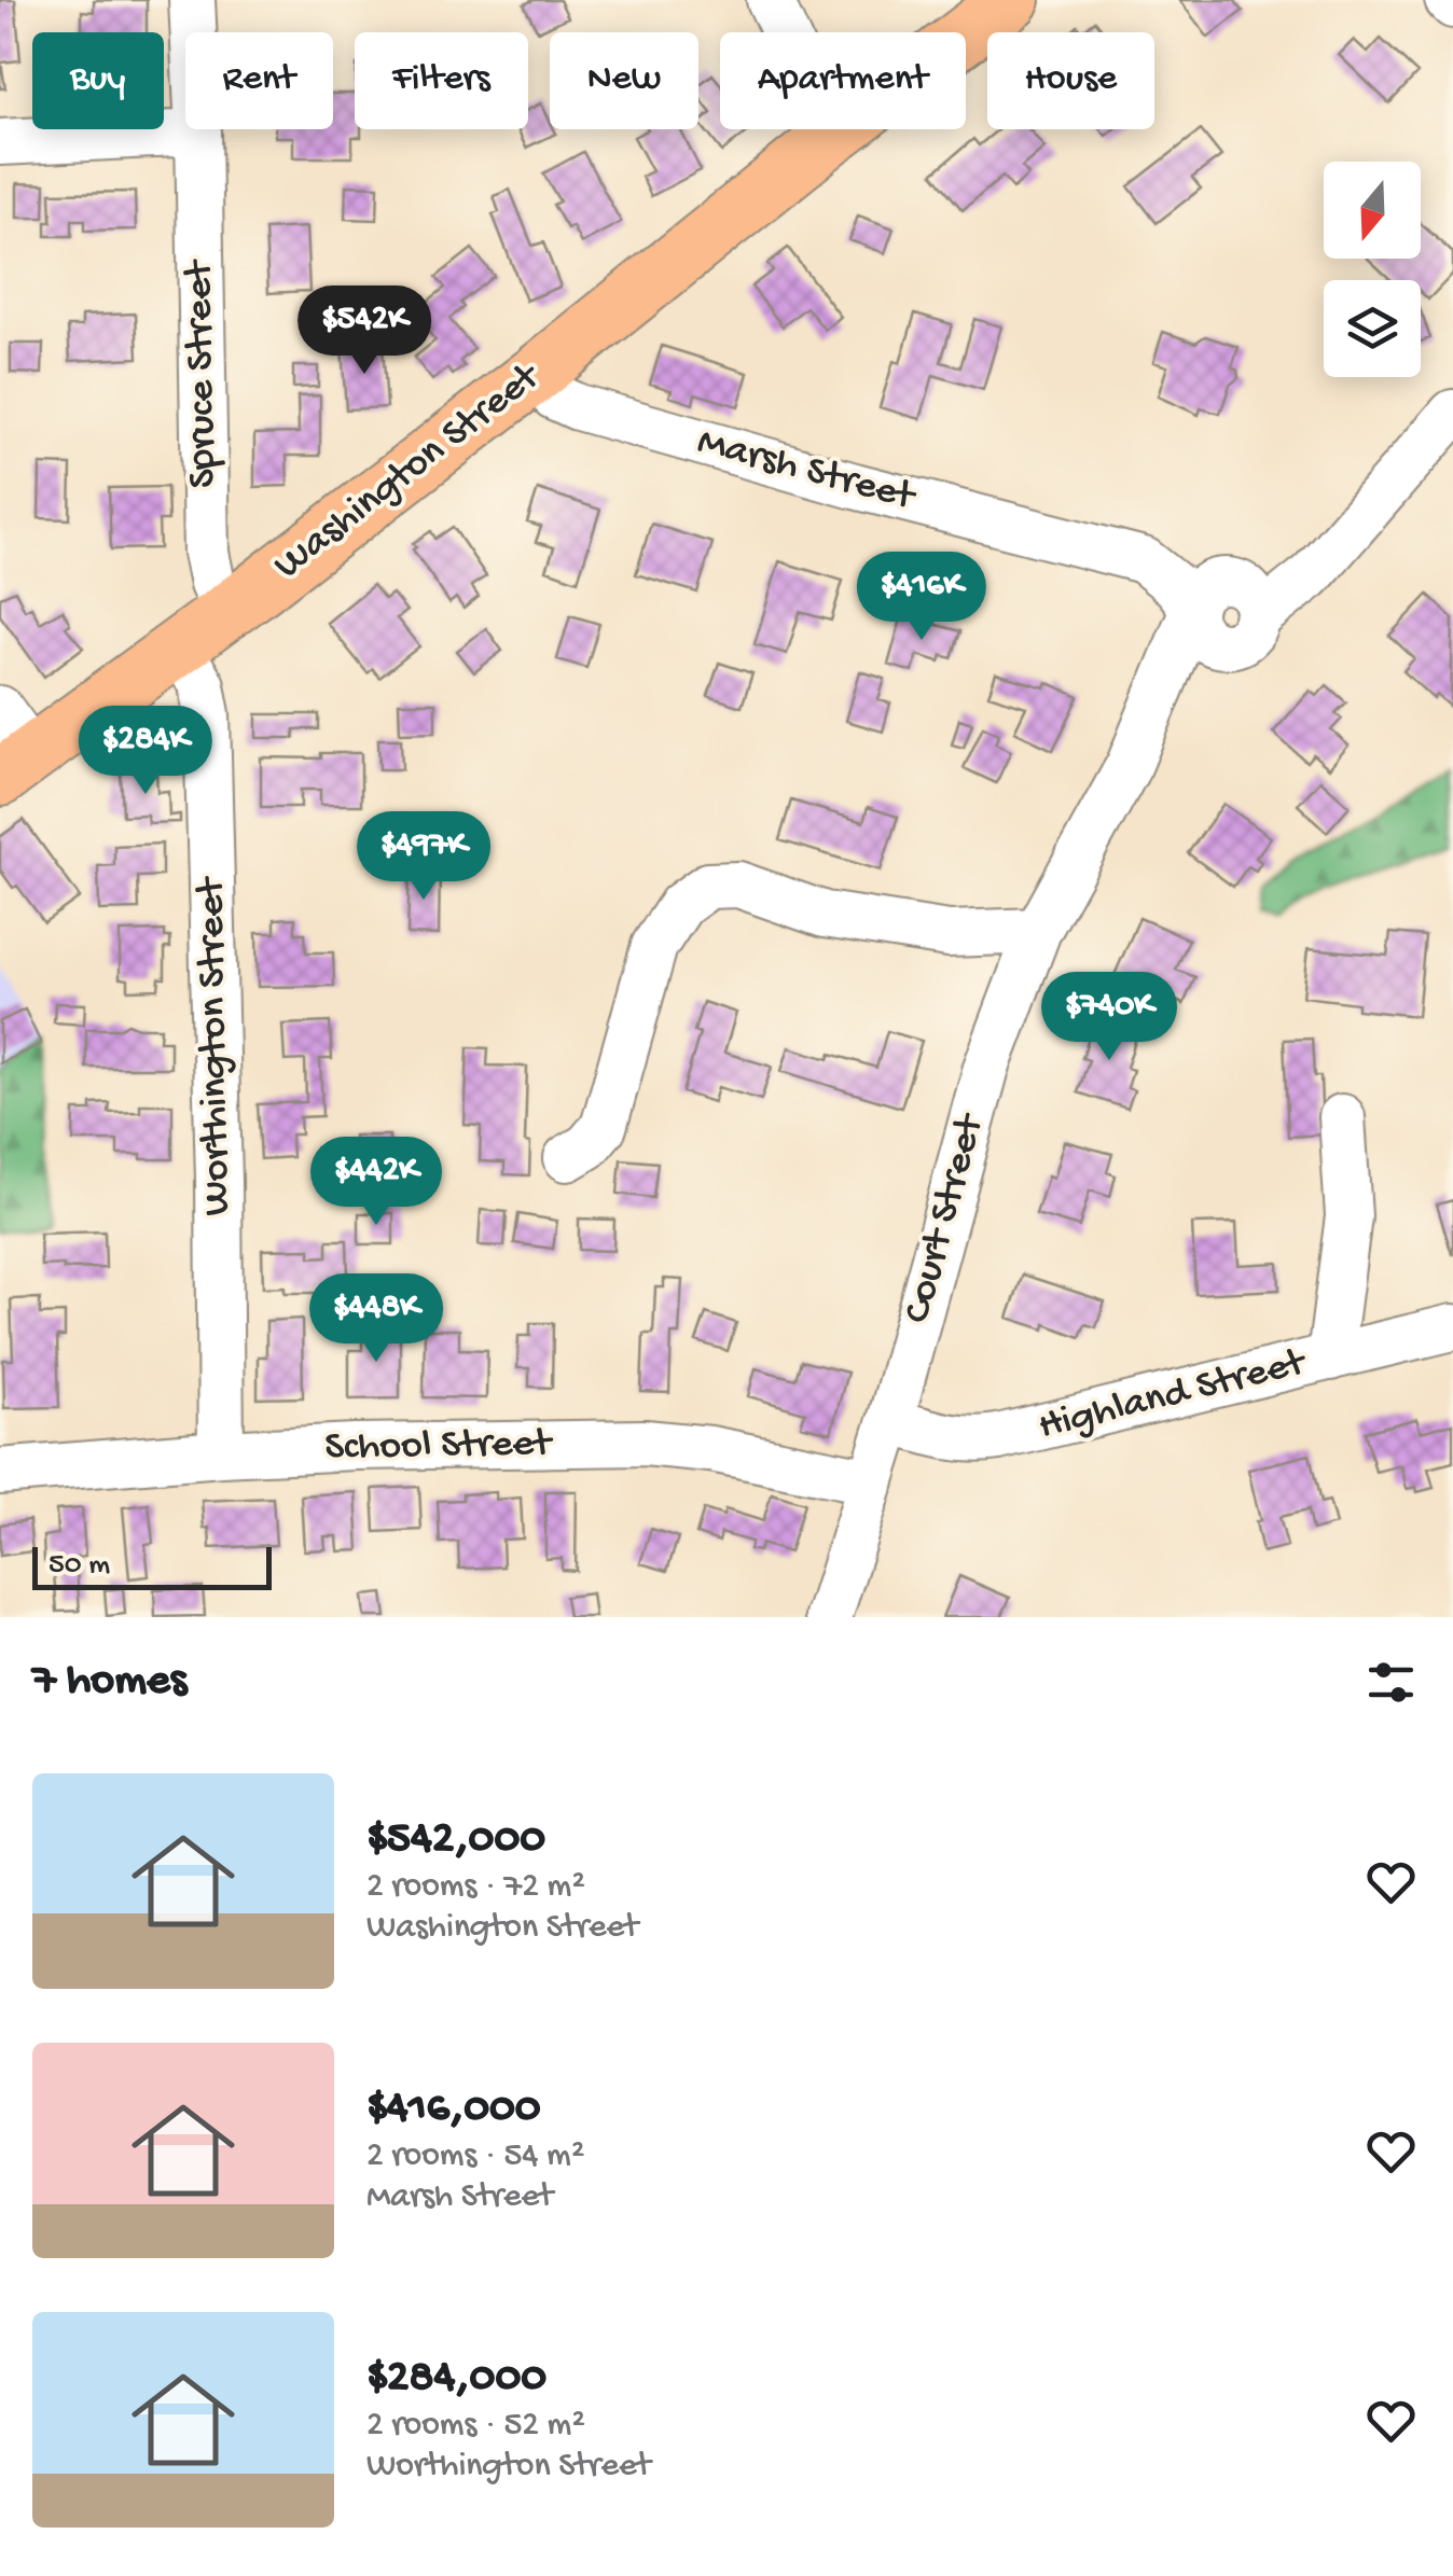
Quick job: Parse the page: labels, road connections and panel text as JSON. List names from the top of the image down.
{
  "streets": {
    "main road": ["Washington Street"],
    "street": [
      "Spruce Street",
      "Marsh Street",
      "Worthington Street",
      "Court Street",
      "Highland Street",
      "School Street"
    ]
  },
  "crossings": [
    ["Spruce Street", "Washington Street"],
    ["Marsh Street", "Washington Street"],
    ["Marsh Street", "Court Street"],
    ["Washington Street", "Worthington Street"],
    ["Worthington Street", "School Street"],
    ["Court Street", "Highland Street"],
    ["Court Street", "School Street"]
  ],
  "scale_bar": "50 m",
  "north": "bottom",
  "page": {
    "chip": [
      "Buy",
      "Rent",
      "Filters",
      "New",
      "Apartment",
      "House"
    ],
    "price": [
      "$542K",
      "$416K",
      "$284K",
      "$497K",
      "$740K",
      "$442K",
      "$448K"
    ],
    "scale": "50 m",
    "heading": "7 homes",
    "list": [
      {
        "name": "$542,000",
        "note": "2 rooms · 72 m² · Washington Street"
      },
      {
        "name": "$416,000",
        "note": "2 rooms · 54 m² · Marsh Street"
      },
      {
        "name": "$284,000",
        "note": "2 rooms · 52 m² · Worthington Street"
      }
    ]
  }
}
